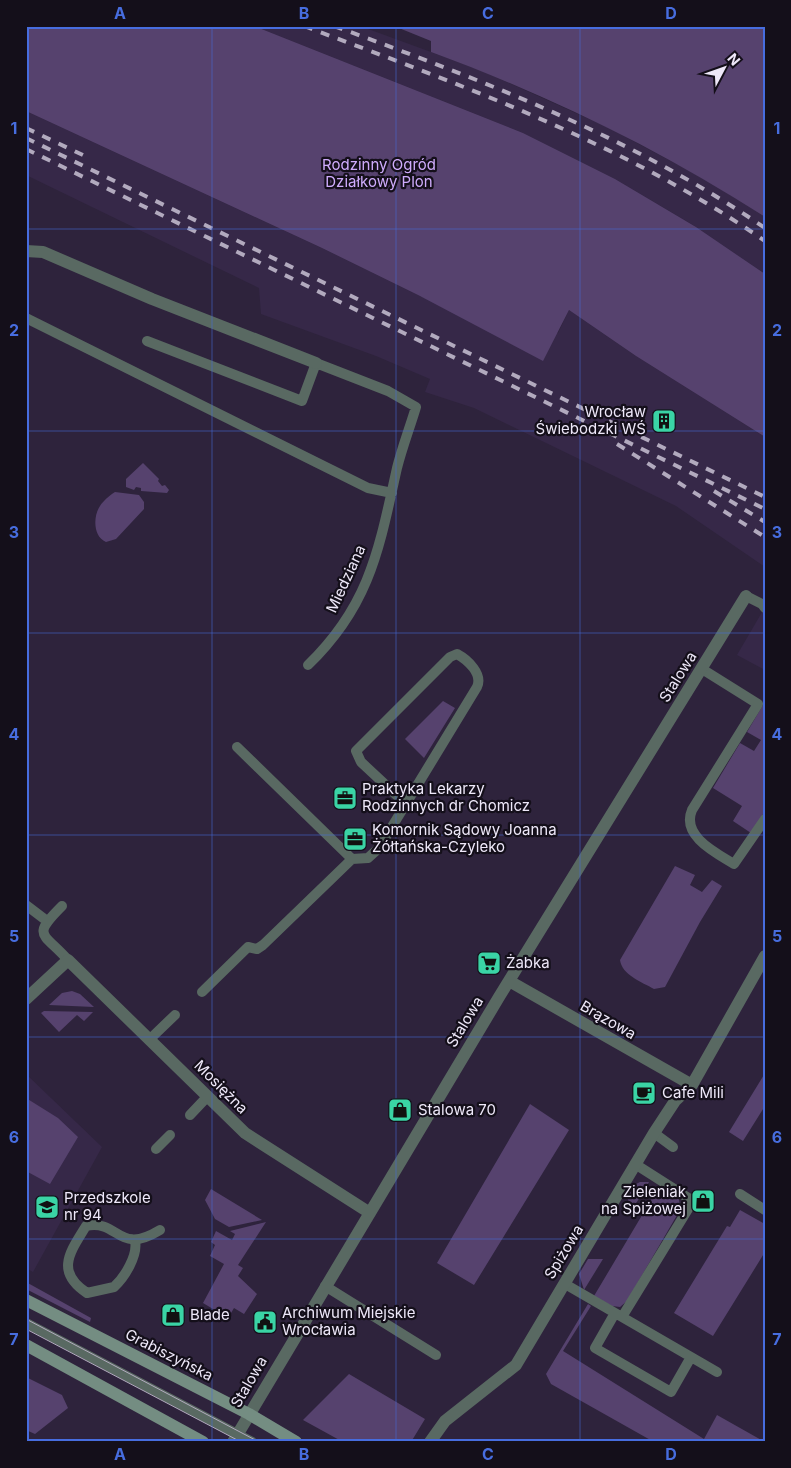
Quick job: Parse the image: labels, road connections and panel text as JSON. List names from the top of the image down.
{
  "streets": {
    "main road": ["Grabiszyńska"],
    "street": [
      "Stalowa",
      "Brązowa",
      "Mosiężna",
      "Spiżowa"
    ],
    "lane": ["Miedziana"]
  },
  "crossings": [
    ["Stalowa", "Brązowa"],
    ["Stalowa", "Mosiężna"],
    ["Stalowa", "Grabiszyńska"],
    ["Brązowa", "Spiżowa"]
  ],
  "parks": ["Rodzinny Ogród Działkowy Plon"],
  "places": {
    "building": ["Wrocław Świebodzki WŚ"],
    "office": ["Praktyka Lekarzy Rodzinnych dr Chomicz", "Komornik Sądowy Joanna Żółtańska-Czyleko"],
    "supermarket": ["Żabka"],
    "cafe": ["Cafe Mili"],
    "shop": ["Stalowa 70", "Zieleniak na Spiżowej", "Blade"],
    "school or university": ["Przedszkole nr 94"],
    "public building": ["Archiwum Miejskie Wrocławia"]
  },
  "north": "top right",
  "grid": {
    "columns": [
      "A",
      "B",
      "C",
      "D"
    ],
    "rows": [
      "1",
      "2",
      "3",
      "4",
      "5",
      "6",
      "7"
    ]
  }
}
